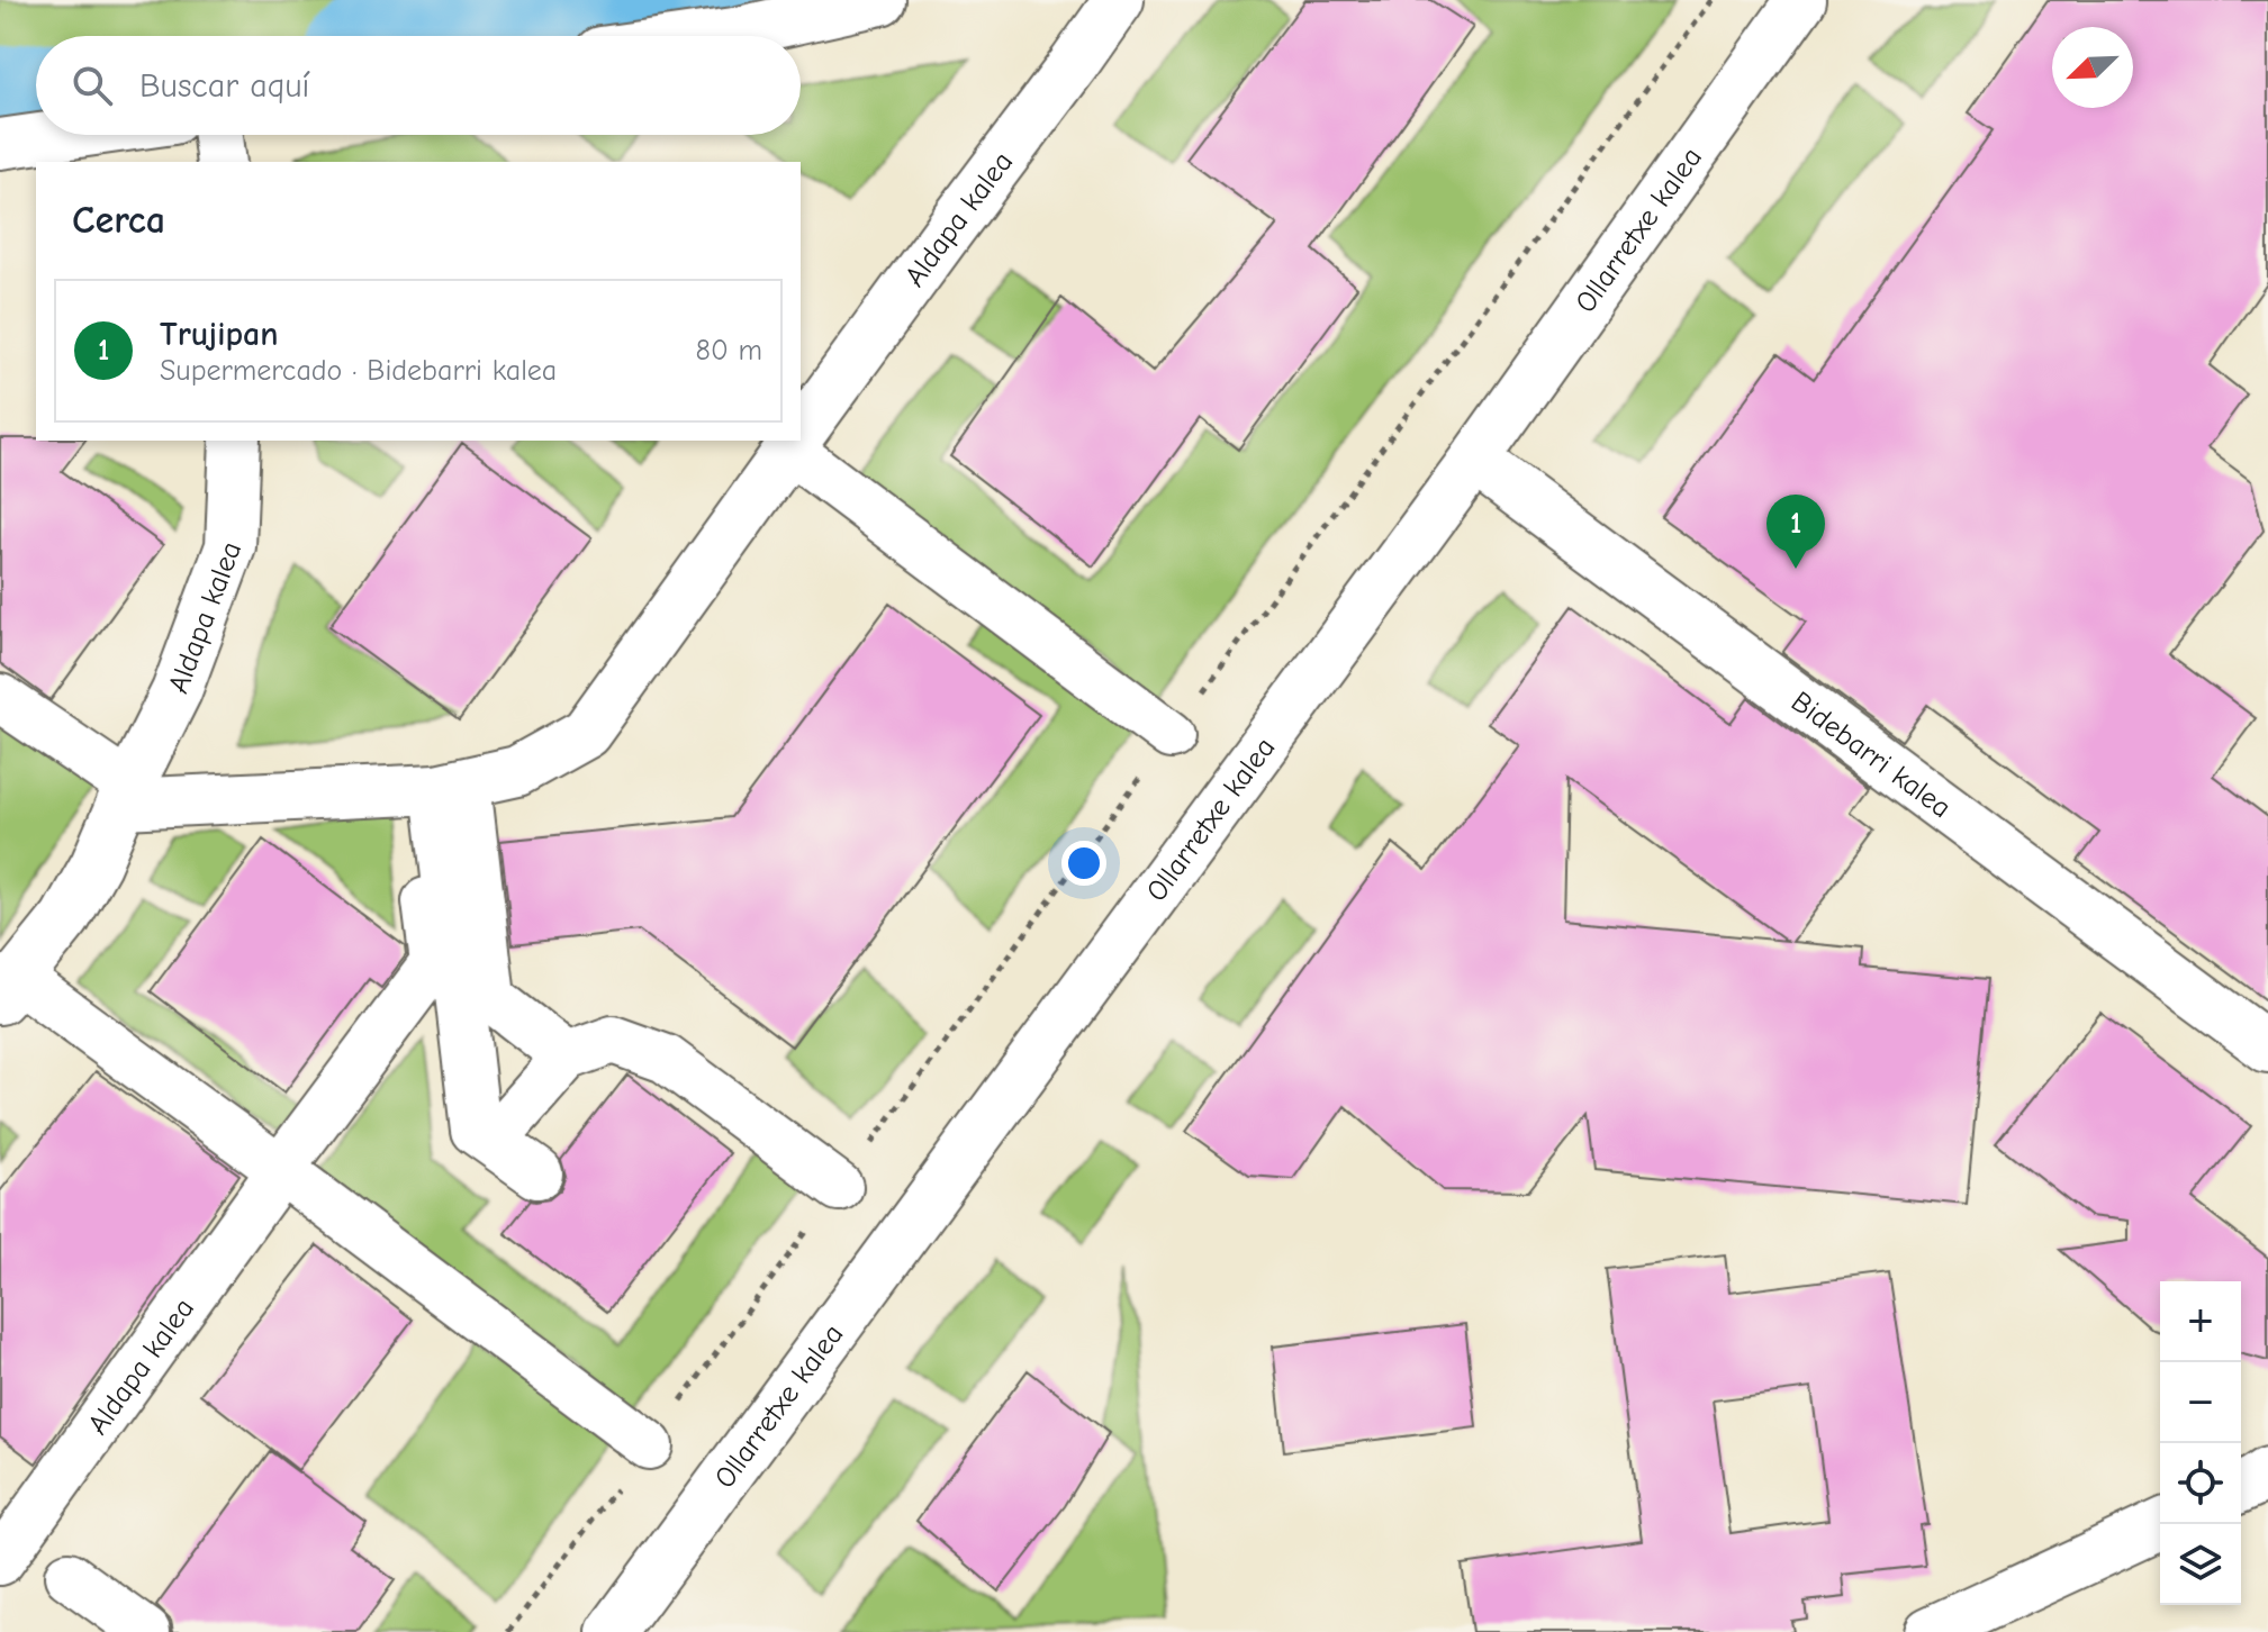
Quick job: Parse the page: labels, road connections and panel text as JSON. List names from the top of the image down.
{
  "streets": {
    "street": ["Aldapa kalea", "Ollarretxe kalea", "Bidebarri kalea"]
  },
  "crossings": [
    ["Ollarretxe kalea", "Bidebarri kalea"]
  ],
  "north": "bottom left",
  "page": {
    "search": "Buscar aquí",
    "heading": "Cerca",
    "list": [
      {
        "mark": "1",
        "name": "Trujipan",
        "note": "Supermercado · Bidebarri kalea",
        "value": "80 m"
      }
    ],
    "pins": "1",
    "map_buttons": ["+", "−"]
  }
}
